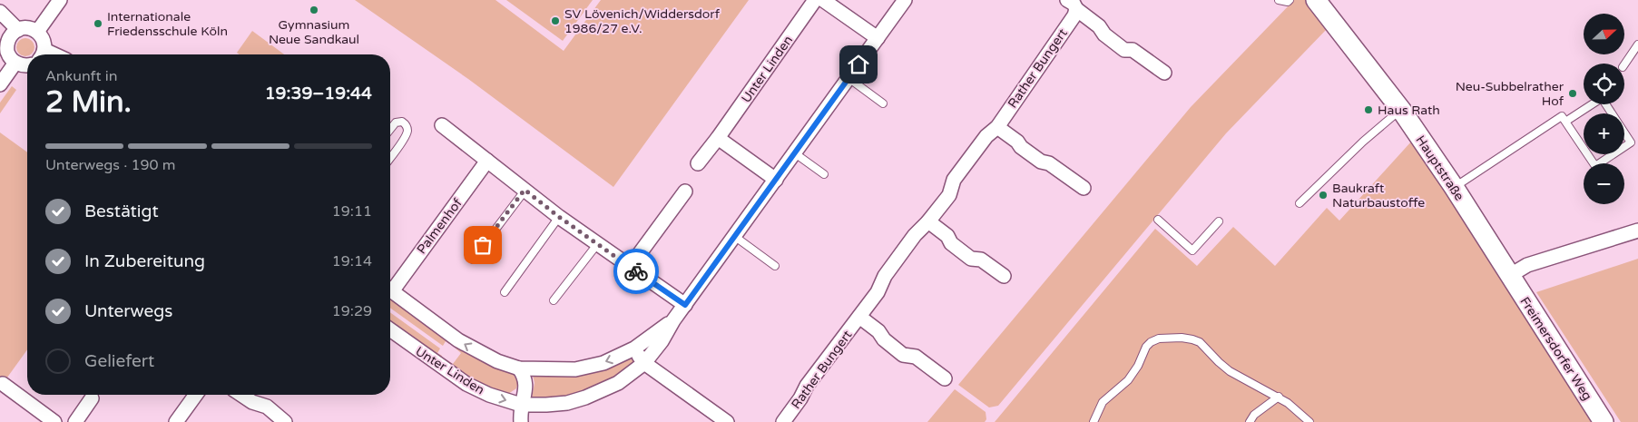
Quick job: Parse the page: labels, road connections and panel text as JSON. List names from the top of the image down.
{
  "streets": {
    "street": [
      "Rather Bungert",
      "Unter Linden",
      "Hauptstraße",
      "Palmenhof",
      "Freimersdorfer Weg"
    ]
  },
  "crossings": [
    ["Hauptstraße", "Freimersdorfer Weg"]
  ],
  "places": [
    "Gymnasium Neue Sandkaul",
    "SV Lövenich/Widdersdorf 1986/27 e.V.",
    "Internationale Friedensschule Köln",
    "Neu-Subbelrather Hof",
    "Haus Rath",
    "Baukraft Naturbaustoffe"
  ],
  "north": "right",
  "page": {
    "map_buttons": ["+", "−"],
    "heading": ["2 Min.", "Ankunft in", "19:39–19:44"],
    "bar": "Unterwegs · 190 m",
    "list": [
      ["Bestätigt", "19:11"],
      ["In Zubereitung", "19:14"],
      ["Unterwegs", "19:29"],
      "Geliefert"
    ]
  }
}
